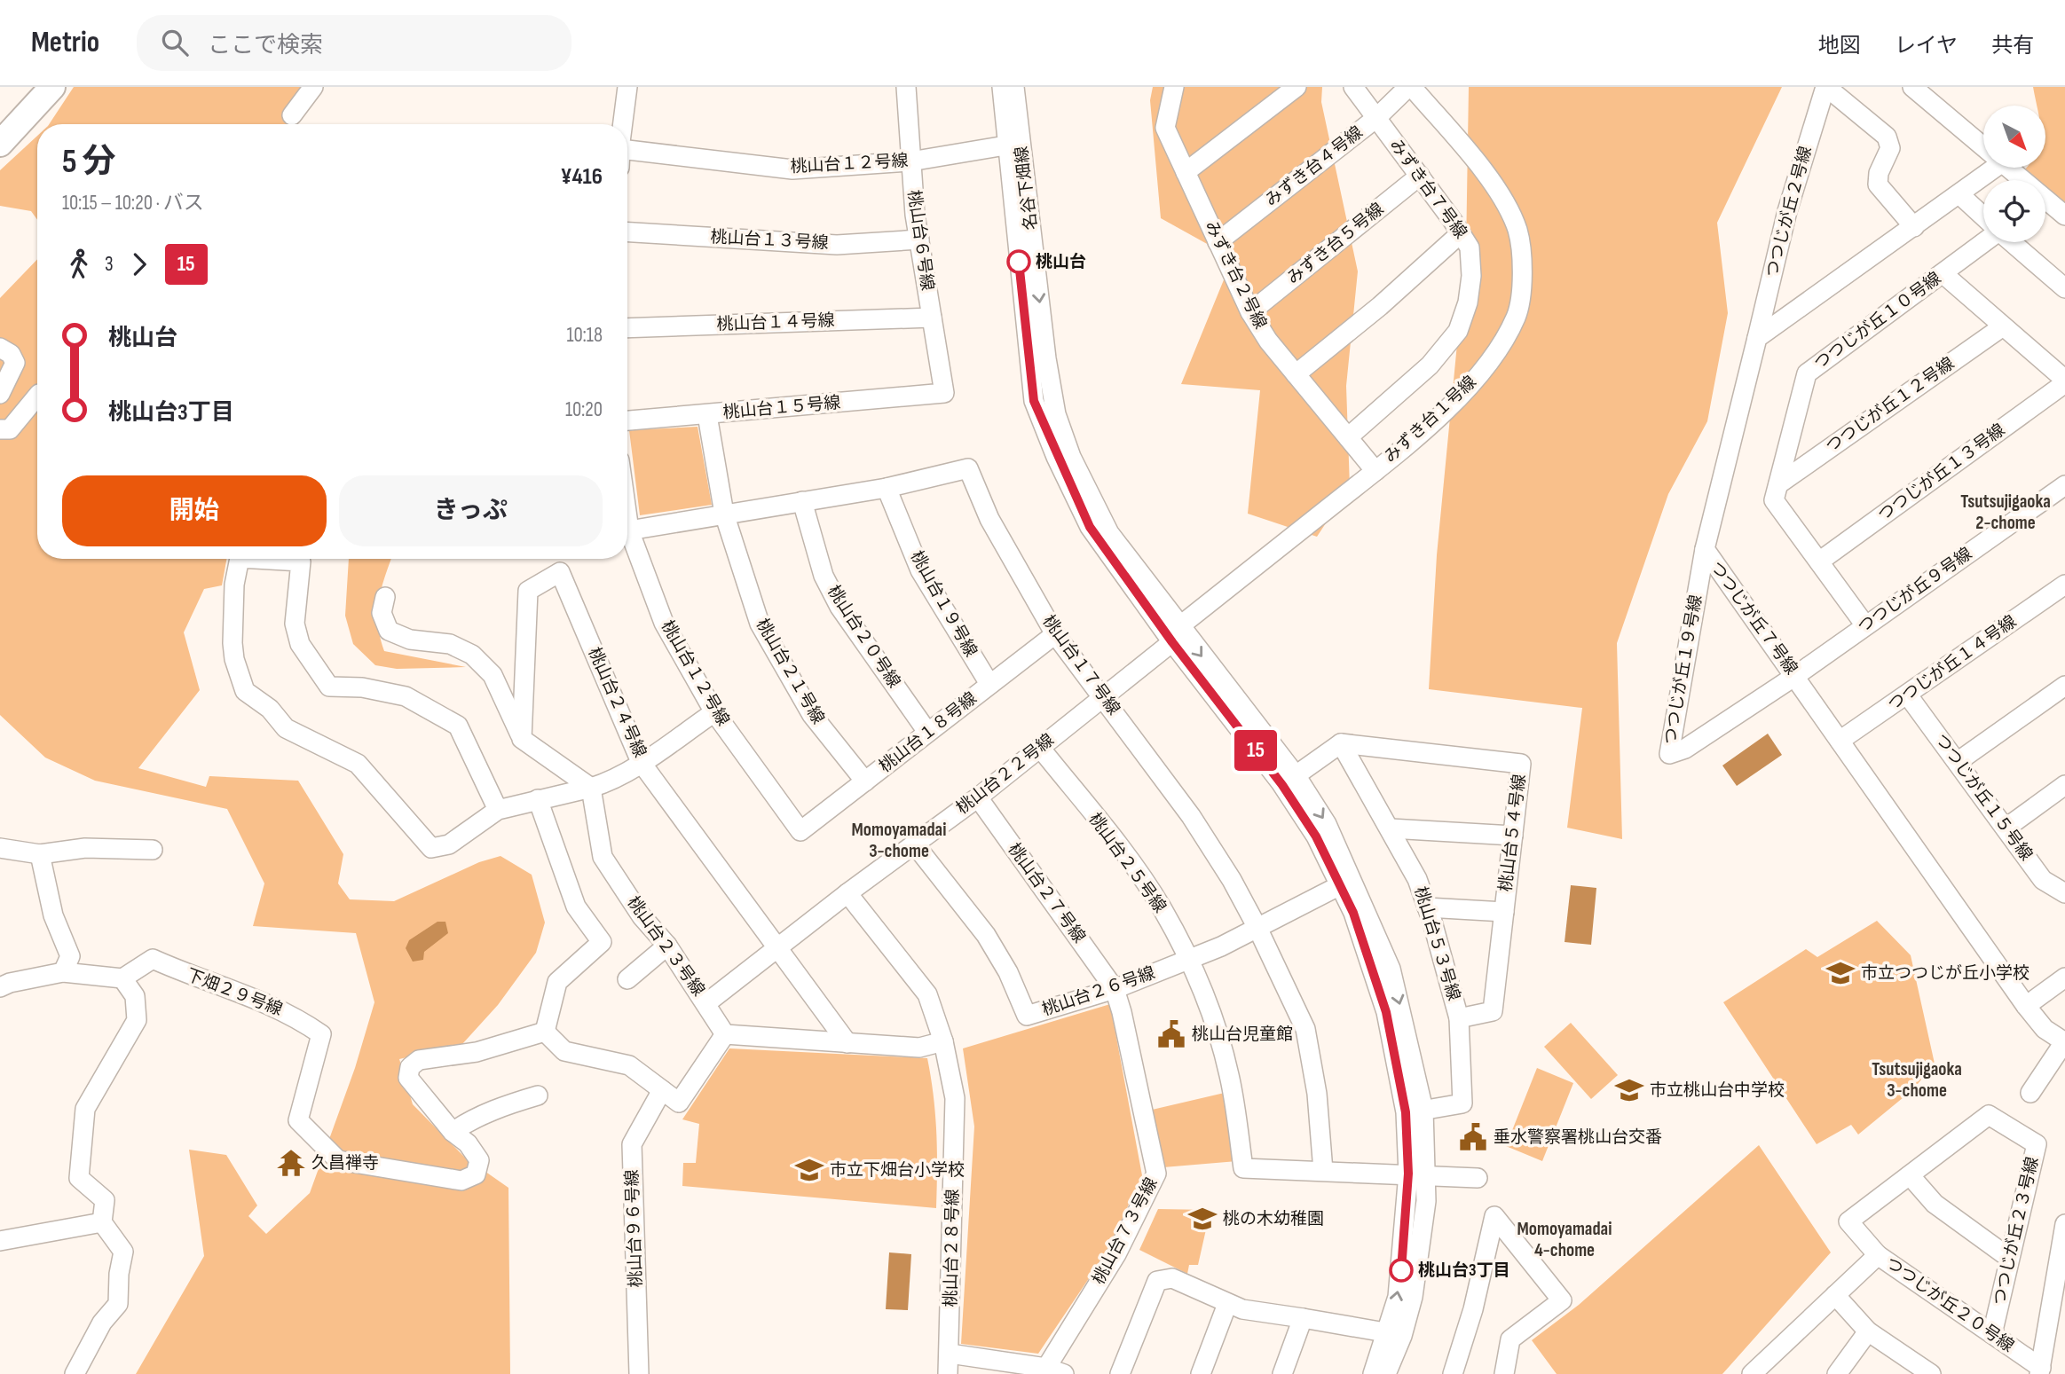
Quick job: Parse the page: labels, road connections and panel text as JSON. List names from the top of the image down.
{
  "streets": {
    "street": [
      "桃山台１２号線",
      "みずき台４号線",
      "名谷下畑線",
      "みずき台７号線",
      "つつじが丘２号線",
      "桃山台１３号線",
      "桃山台６号線",
      "みずき台５号線",
      "みずき台２号線",
      "つつじが丘１０号線",
      "桃山台１４号線",
      "つつじが丘１２号線",
      "桃山台１５号線",
      "みずき台１号線",
      "つつじが丘１３号線",
      "つつじが丘９号線",
      "桃山台１９号線",
      "つつじが丘７号線",
      "桃山台２０号線",
      "つつじが丘１４号線",
      "桃山台１７号線",
      "つつじが丘１９号線",
      "桃山台２１号線",
      "桃山台２４号線",
      "桃山台１８号線",
      "桃山台２２号線",
      "つつじが丘１５号線",
      "桃山台５４号線",
      "桃山台２５号線",
      "桃山台２７号線",
      "桃山台５３号線",
      "桃山台２３号線",
      "桃山台２６号線",
      "下畑２９号線",
      "桃山台９６号線",
      "桃山台７３号線",
      "つつじが丘２３号線",
      "桃山台２８号線",
      "つつじが丘２０号線"
    ]
  },
  "crossings": [
    ["桃山台１２号線", "名谷下畑線"],
    ["桃山台１２号線", "桃山台６号線"],
    ["桃山台１２号線", "桃山台１７号線"],
    ["桃山台１２号線", "桃山台１８号線"],
    ["みずき台４号線", "みずき台７号線"],
    ["みずき台４号線", "みずき台２号線"],
    ["みずき台４号線", "みずき台１号線"],
    ["名谷下畑線", "みずき台１号線"],
    ["名谷下畑線", "桃山台２２号線"],
    ["名谷下畑線", "桃山台５３号線"],
    ["名谷下畑線", "桃山台２６号線"],
    ["みずき台７号線", "みずき台５号線"],
    ["みずき台７号線", "みずき台２号線"],
    ["つつじが丘２号線", "つつじが丘７号線"],
    ["桃山台１３号線", "桃山台６号線"],
    ["桃山台６号線", "桃山台１４号線"],
    ["桃山台６号線", "桃山台１５号線"],
    ["みずき台５号線", "みずき台２号線"],
    ["みずき台２号線", "みずき台１号線"],
    ["つつじが丘１０号線", "つつじが丘１２号線"],
    ["つつじが丘１０号線", "つつじが丘１３号線"],
    ["つつじが丘１０号線", "つつじが丘９号線"],
    ["桃山台１５号線", "桃山台２１号線"],
    ["みずき台１号線", "桃山台２２号線"],
    ["つつじが丘９号線", "つつじが丘７号線"],
    ["つつじが丘９号線", "つつじが丘１９号線"],
    ["桃山台１９号線", "桃山台１７号線"],
    ["桃山台１９号線", "桃山台１８号線"],
    ["つつじが丘７号線", "つつじが丘１４号線"],
    ["つつじが丘７号線", "つつじが丘１９号線"],
    ["桃山台２０号線", "桃山台１７号線"],
    ["桃山台２０号線", "桃山台１８号線"],
    ["つつじが丘１４号線", "つつじが丘１５号線"],
    ["桃山台１７号線", "桃山台２１号線"],
    ["桃山台１７号線", "桃山台１８号線"],
    ["桃山台１７号線", "桃山台２２号線"],
    ["桃山台１７号線", "桃山台２５号線"],
    ["桃山台１７号線", "桃山台２６号線"],
    ["桃山台２１号線", "桃山台１８号線"],
    ["桃山台２４号線", "桃山台２２号線"],
    ["桃山台２２号線", "桃山台２５号線"],
    ["桃山台２２号線", "桃山台２７号線"],
    ["桃山台２２号線", "桃山台２３号線"],
    ["桃山台２２号線", "桃山台２６号線"],
    ["桃山台２２号線", "桃山台２８号線"],
    ["桃山台５４号線", "桃山台５３号線"],
    ["桃山台２５号線", "桃山台２６号線"],
    ["桃山台２７号線", "桃山台２６号線"],
    ["桃山台２７号線", "桃山台７３号線"],
    ["桃山台２６号線", "桃山台７３号線"],
    ["つつじが丘２３号線", "つつじが丘２０号線"]
  ],
  "districts": [
    "Tsutsujigaoka 2-chome",
    "Momoyamadai 3-chome",
    "Tsutsujigaoka 3-chome",
    "Momoyamadai 4-chome"
  ],
  "places": {
    "other": ["桃山台", "桃山台3丁目"],
    "school or university": [
      "市立つつじが丘小学校",
      "市立桃山台中学校",
      "市立下畑台小学校",
      "桃の木幼稚園"
    ],
    "public building": ["桃山台児童館", "垂水警察署桃山台交番"],
    "temple": ["久昌禅寺"]
  },
  "lines": ["bus line 15"],
  "north": "bottom right",
  "page": {
    "header": "Metrio",
    "search": "ここで検索",
    "nav": ["地図", "レイヤ", "共有"],
    "on_map": "15",
    "heading": ["5 分", "10:15 – 10:20 · バス", "¥416"],
    "legs": ["3", "15"],
    "list": [
      {
        "name": "桃山台",
        "value": "10:18"
      },
      {
        "name": "桃山台3丁目",
        "value": "10:20"
      }
    ],
    "buttons": ["開始", "きっぷ"]
  }
}
